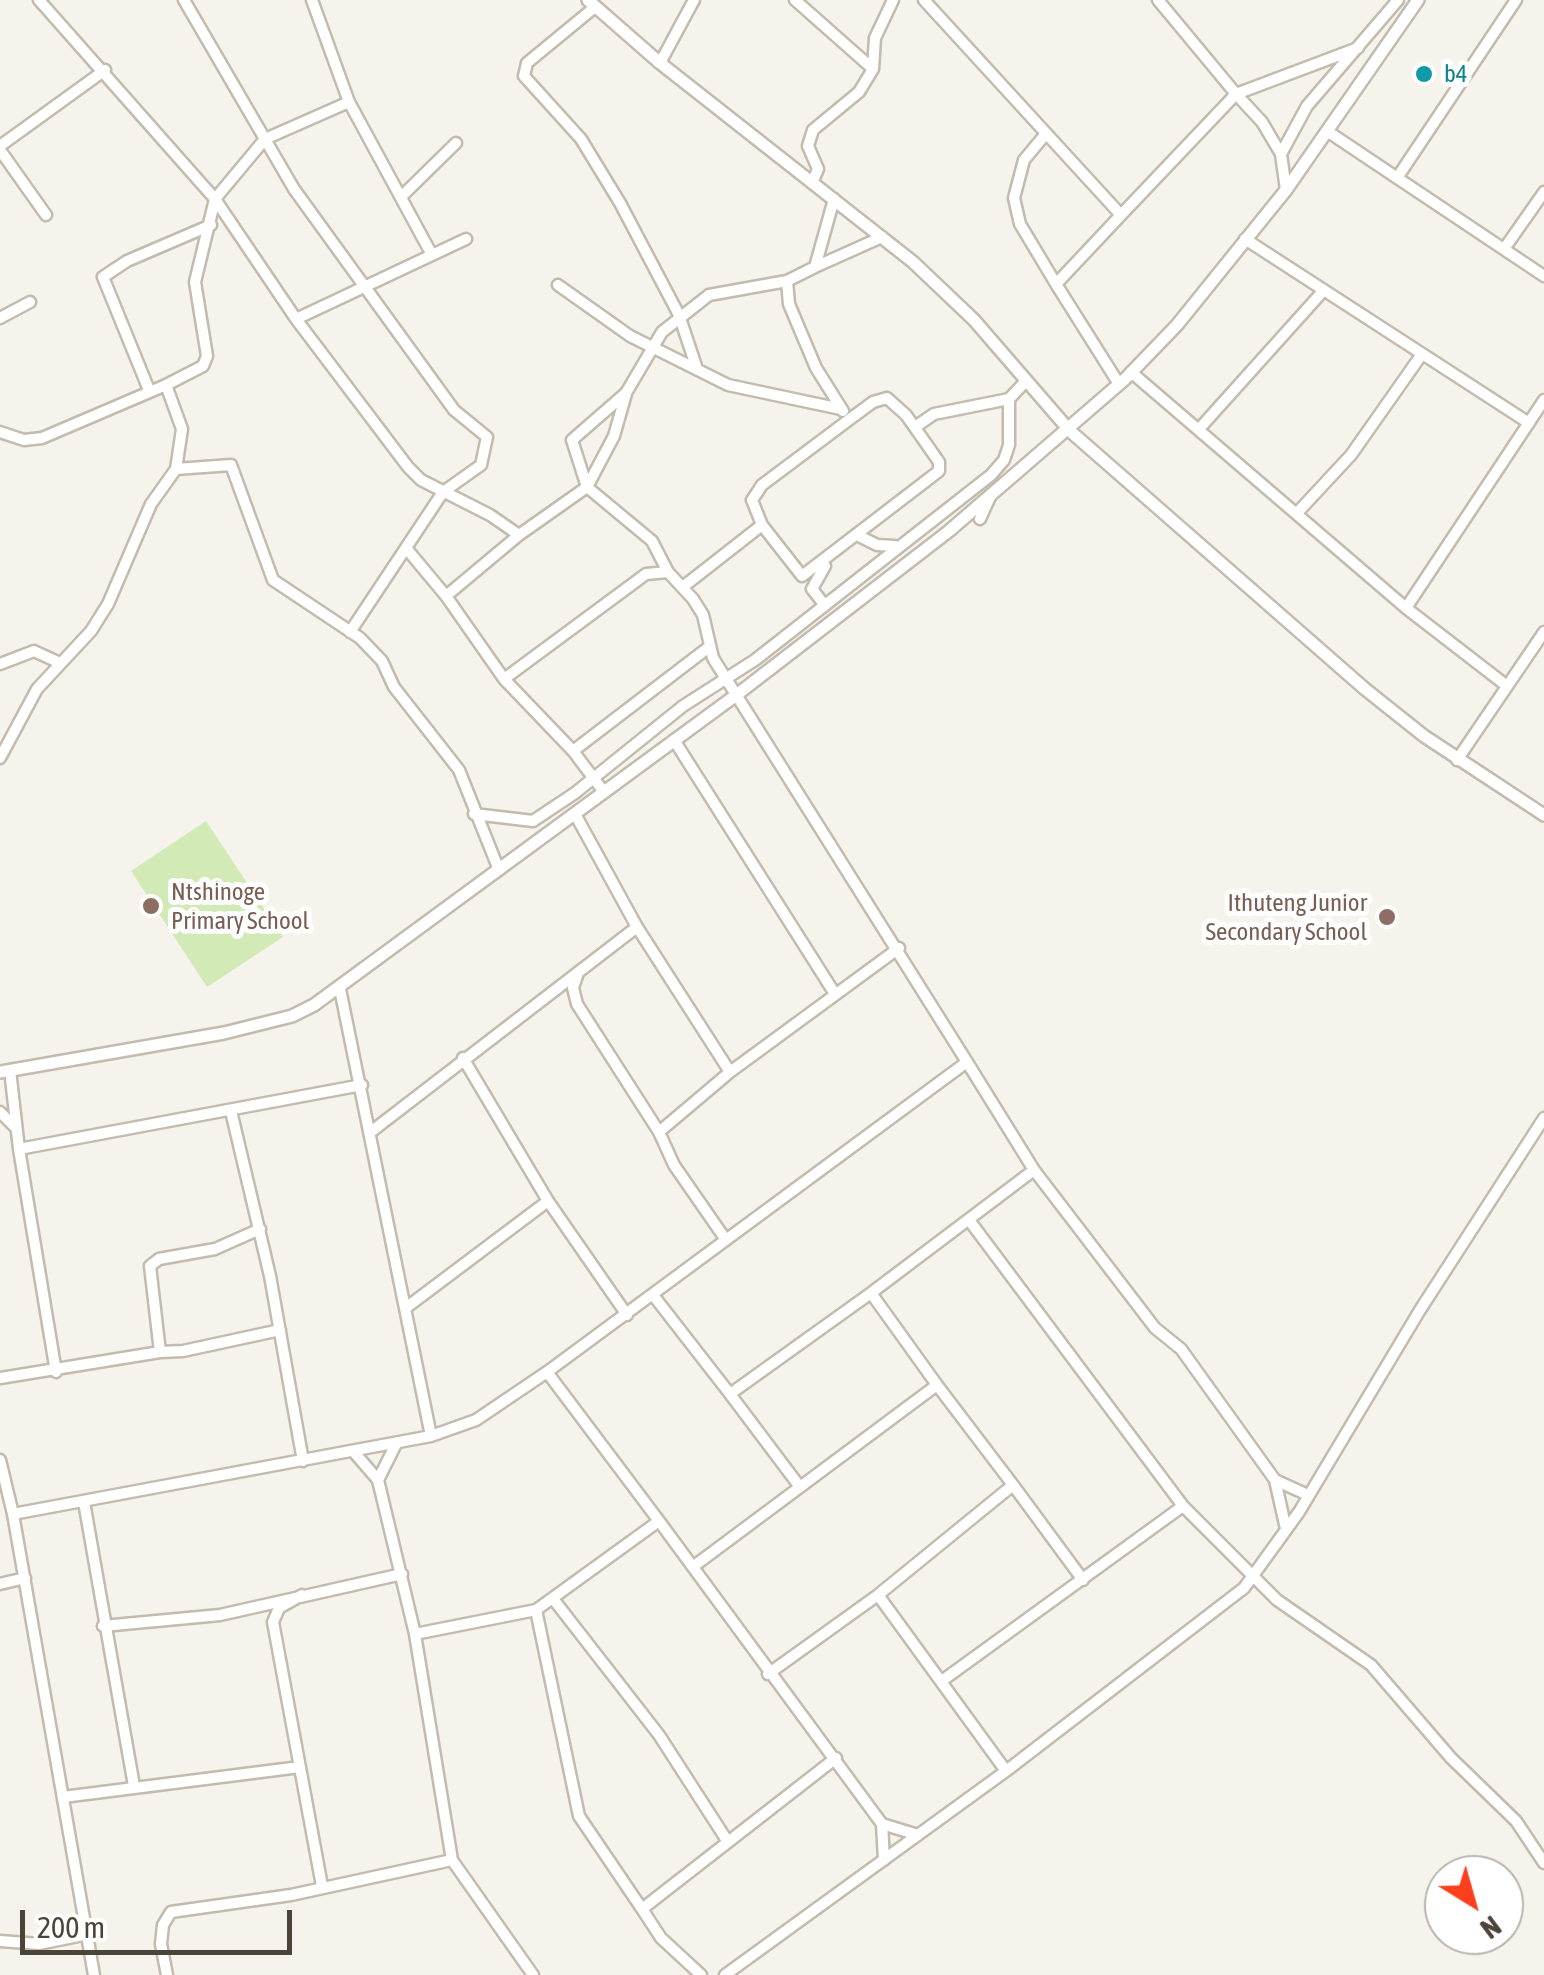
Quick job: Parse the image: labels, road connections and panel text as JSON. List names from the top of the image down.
{
  "places": ["b4", "Ntshinoge Primary School", "Ithuteng Junior Secondary School"],
  "scale_bar": "200 m",
  "north": "bottom right"
}
